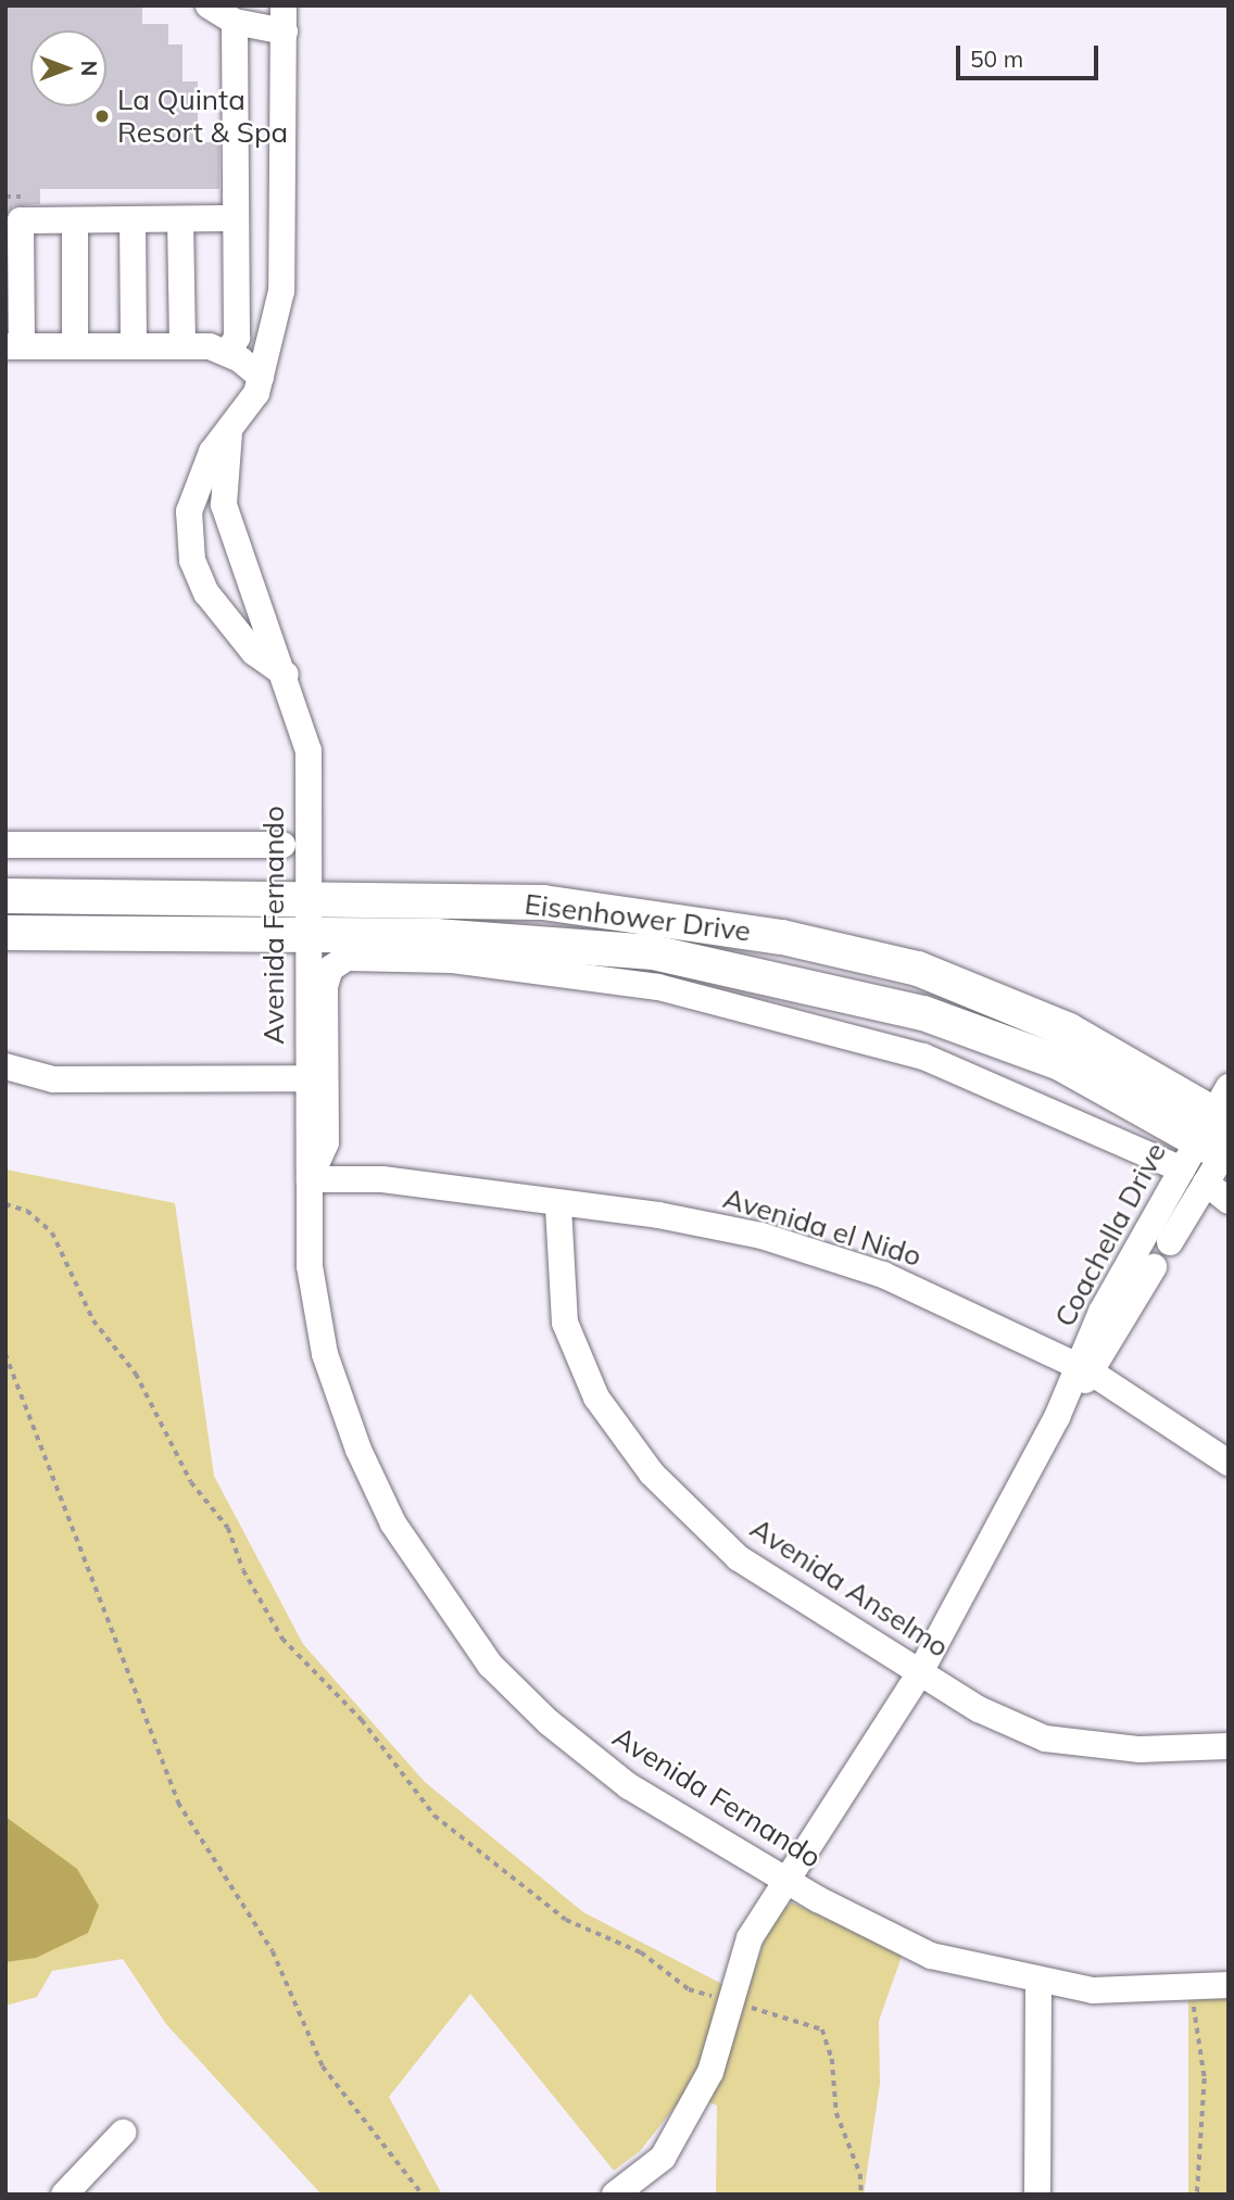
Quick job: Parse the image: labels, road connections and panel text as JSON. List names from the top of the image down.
{
  "streets": {
    "main road": ["Eisenhower Drive"],
    "street": [
      "Avenida Fernando",
      "Avenida el Nido",
      "Coachella Drive",
      "Avenida Anselmo"
    ]
  },
  "crossings": [
    ["Eisenhower Drive", "Avenida Fernando"],
    ["Eisenhower Drive", "Coachella Drive"],
    ["Avenida Fernando", "Avenida el Nido"],
    ["Avenida Fernando", "Coachella Drive"],
    ["Avenida el Nido", "Coachella Drive"],
    ["Avenida el Nido", "Avenida Anselmo"],
    ["Coachella Drive", "Avenida Anselmo"]
  ],
  "places": ["La Quinta Resort & Spa"],
  "scale_bar": "50 m",
  "north": "right"
}
